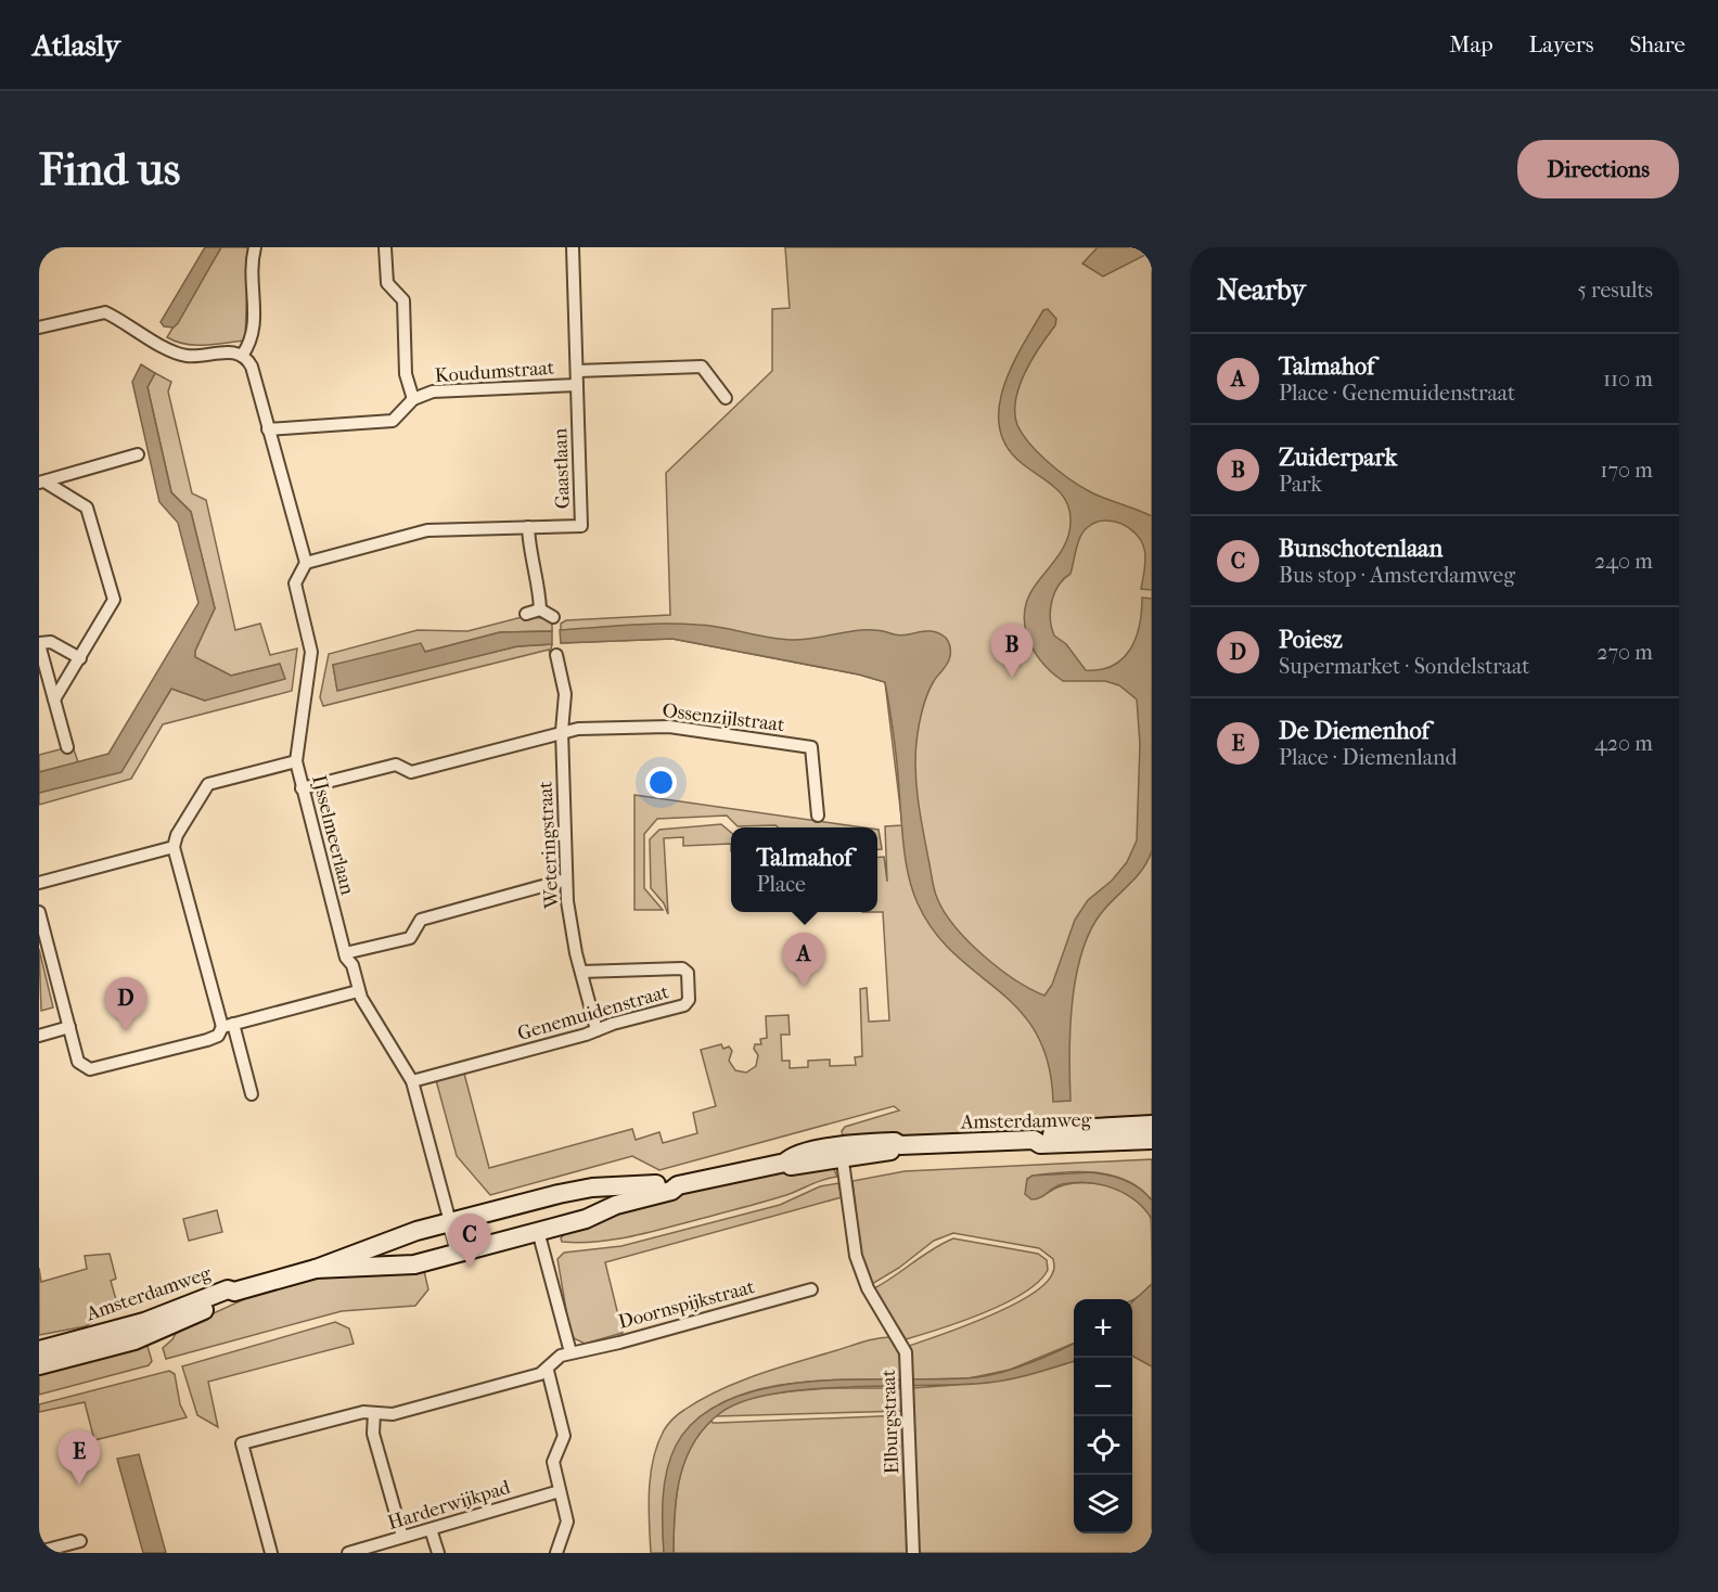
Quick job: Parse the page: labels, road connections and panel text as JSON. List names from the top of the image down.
{
  "streets": {
    "main road": ["Amsterdamweg"],
    "street": [
      "Koudumstraat",
      "Gaastlaan",
      "Ossenzijlstraat",
      "IJsselmeerlaan",
      "Weteringstraat",
      "Genemuidenstraat",
      "Doornspijkstraat",
      "Elburgstraat",
      "Harderwijkpad"
    ]
  },
  "crossings": [
    ["Koudumstraat", "Gaastlaan"],
    ["Gaastlaan", "IJsselmeerlaan"],
    ["Ossenzijlstraat", "Weteringstraat"],
    ["IJsselmeerlaan", "Genemuidenstraat"],
    ["IJsselmeerlaan", "Amsterdamweg"],
    ["Weteringstraat", "Genemuidenstraat"],
    ["Amsterdamweg", "Elburgstraat"]
  ],
  "page": {
    "header": "Atlasly",
    "nav": ["Map", "Layers", "Share"],
    "buttons": "Directions",
    "title": "Find us",
    "heading": ["Nearby", "5 results"],
    "list": [
      {
        "mark": "A",
        "name": "Talmahof",
        "note": "Place · Genemuidenstraat",
        "value": "110 m"
      },
      {
        "mark": "B",
        "name": "Zuiderpark",
        "note": "Park",
        "value": "170 m"
      },
      {
        "mark": "C",
        "name": "Bunschotenlaan",
        "note": "Bus stop · Amsterdamweg",
        "value": "240 m"
      },
      {
        "mark": "D",
        "name": "Poiesz",
        "note": "Supermarket · Sondelstraat",
        "value": "270 m"
      },
      {
        "mark": "E",
        "name": "De Diemenhof",
        "note": "Place · Diemenland",
        "value": "420 m"
      }
    ],
    "pins": [
      "B",
      "A",
      "D",
      "C",
      "E"
    ],
    "popup": ["Talmahof", "Place"],
    "map_buttons": ["+", "−"]
  }
}
